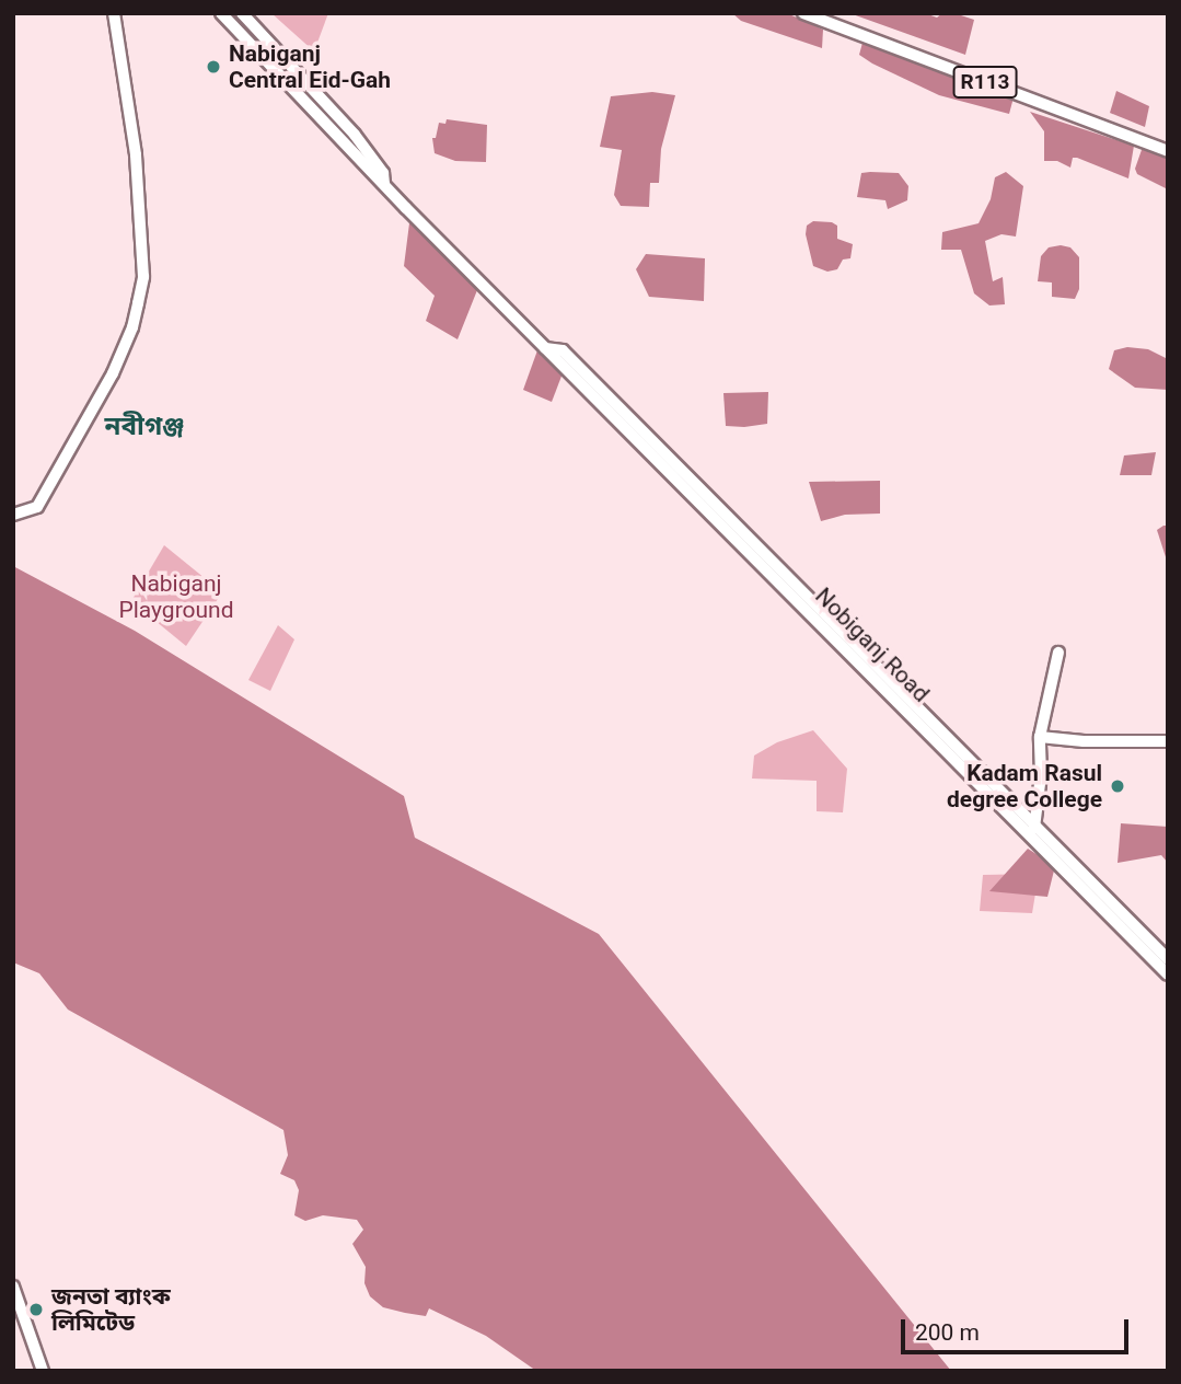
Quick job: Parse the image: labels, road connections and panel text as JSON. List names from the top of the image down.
{
  "streets": {
    "main road": ["R113", "Nobiganj Road"]
  },
  "districts": ["নবীগঞ্জ"],
  "parks": ["Nabiganj Playground"],
  "places": ["Nabiganj Central Eid-Gah", "Kadam Rasul degree College", "জনতা ব্যাংক লিমিটেড"],
  "scale_bar": "200 m"
}
